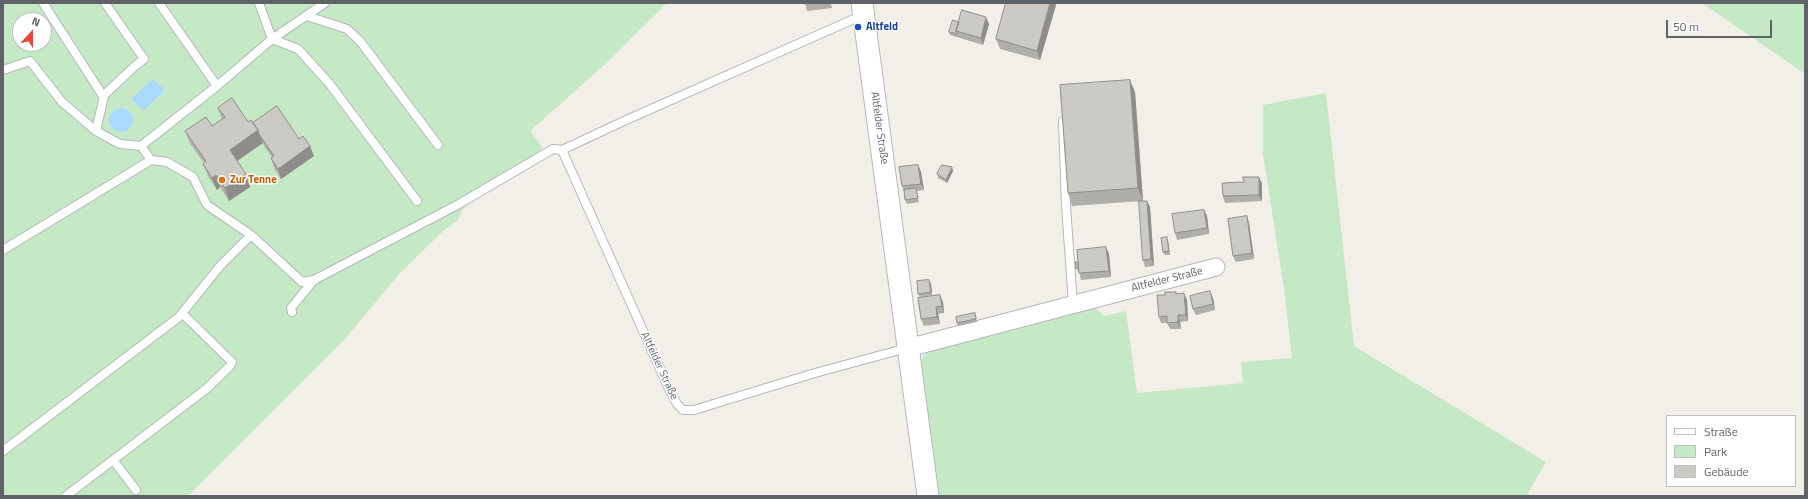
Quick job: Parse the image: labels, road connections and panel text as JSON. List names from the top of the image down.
{
  "streets": {
    "street": ["Altfelder Straße"]
  },
  "places": ["Altfeld", "Zur Tenne"],
  "legend": ["Straße", "Park", "Gebäude"],
  "scale_bar": "50 m",
  "north": "top"
}
